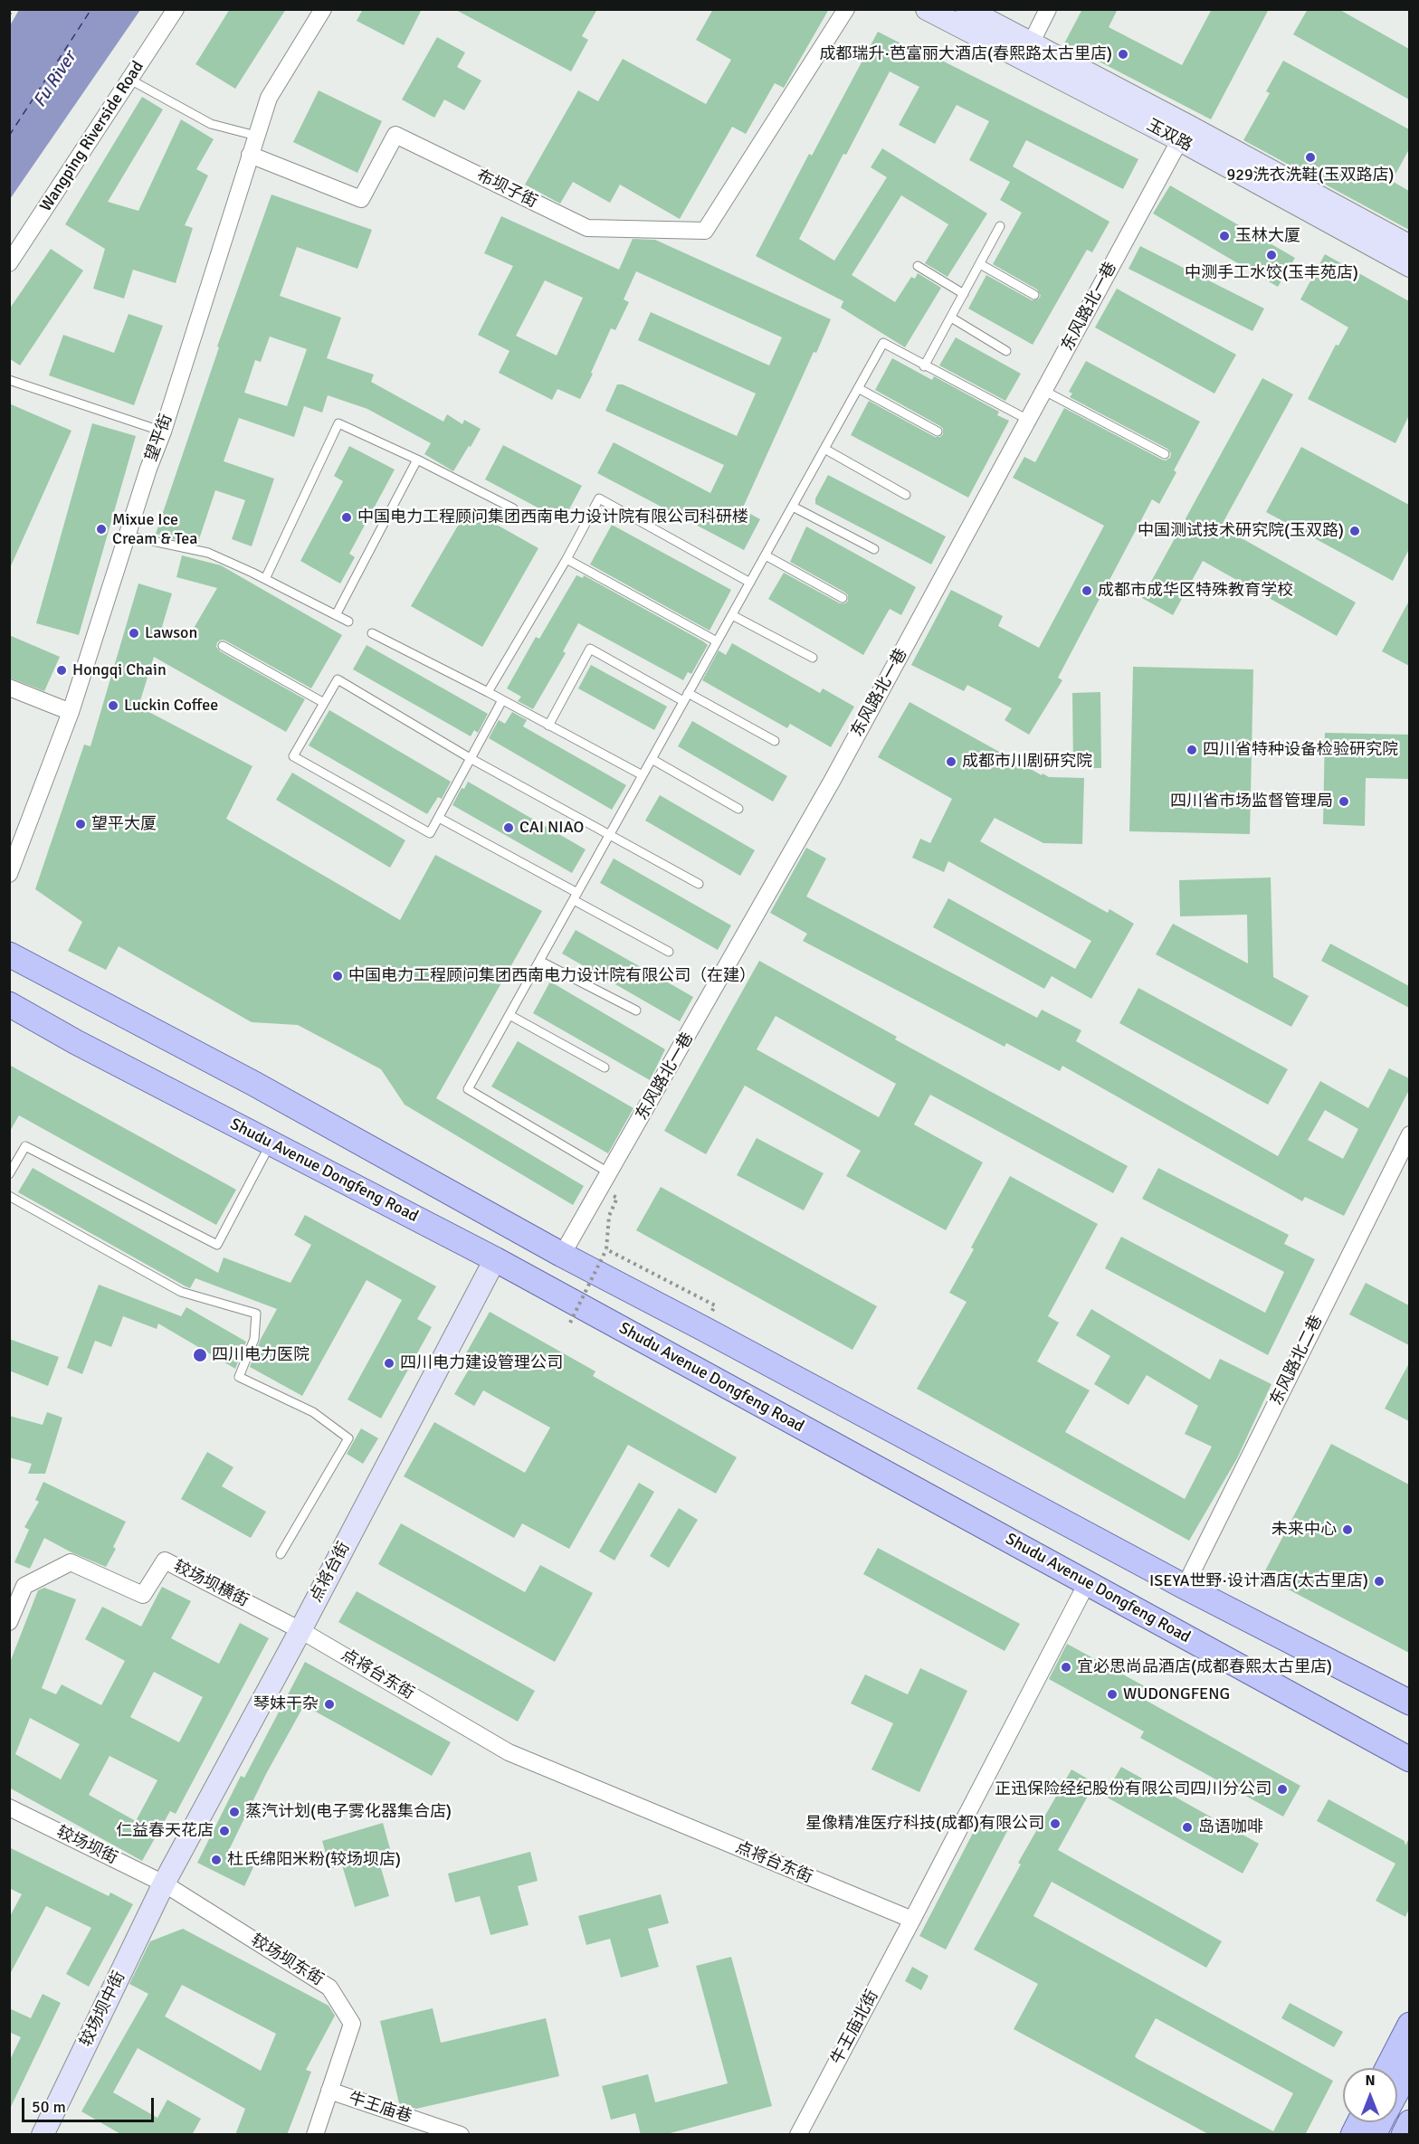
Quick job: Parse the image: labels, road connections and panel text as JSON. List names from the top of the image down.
{
  "streets": {
    "main road": [
      "玉双路",
      "Shudu Avenue Dongfeng Road",
      "点将台街",
      "较场坝中街"
    ],
    "street": [
      "Wangping Riverside Road",
      "布坝子街",
      "东风路北一巷",
      "望平街",
      "东风路北二巷",
      "较场坝横街",
      "点将台东街",
      "较场坝街",
      "较场坝东街",
      "牛王庙北街",
      "牛王庙巷"
    ]
  },
  "crossings": [
    ["玉双路", "东风路北一巷"],
    ["布坝子街", "望平街"],
    ["Shudu Avenue Dongfeng Road", "点将台街"],
    ["点将台街", "较场坝横街"],
    ["点将台街", "点将台东街"],
    ["点将台街", "较场坝街"],
    ["点将台街", "较场坝东街"],
    ["点将台街", "较场坝中街"],
    ["较场坝横街", "点将台东街"],
    ["点将台东街", "牛王庙北街"],
    ["较场坝街", "较场坝东街"],
    ["较场坝街", "较场坝中街"],
    ["较场坝东街", "较场坝中街"],
    ["较场坝东街", "牛王庙巷"]
  ],
  "water": ["Fu River"],
  "places": [
    "成都瑞升·芭富丽大酒店(春熙路太古里店)",
    "929洗衣洗鞋(玉双路店)",
    "玉林大厦",
    "中测手工水饺(玉丰苑店)",
    "中国电力工程顾问集团西南电力设计院有限公司科研楼",
    "Mixue Ice Cream & Tea",
    "中国测试技术研究院(玉双路)",
    "成都市成华区特殊教育学校",
    "Lawson",
    "Hongqi Chain",
    "Luckin Coffee",
    "四川省特种设备检验研究院",
    "成都市川剧研究院",
    "四川省市场监督管理局",
    "望平大厦",
    "CAI NIAO",
    "中国电力工程顾问集团西南电力设计院有限公司（在建）",
    "四川电力医院",
    "四川电力建设管理公司",
    "未来中心",
    "ISEYA世野·设计酒店(太古里店)",
    "宜必思尚品酒店(成都春熙太古里店)",
    "WUDONGFENG",
    "琴妹干杂",
    "正迅保险经纪股份有限公司四川分公司",
    "蒸汽计划(电子雾化器集合店)",
    "星像精准医疗科技(成都)有限公司",
    "岛语咖啡",
    "仁益春天花店",
    "杜氏绵阳米粉(较场坝店)"
  ],
  "scale_bar": "50 m",
  "north": "top"
}
